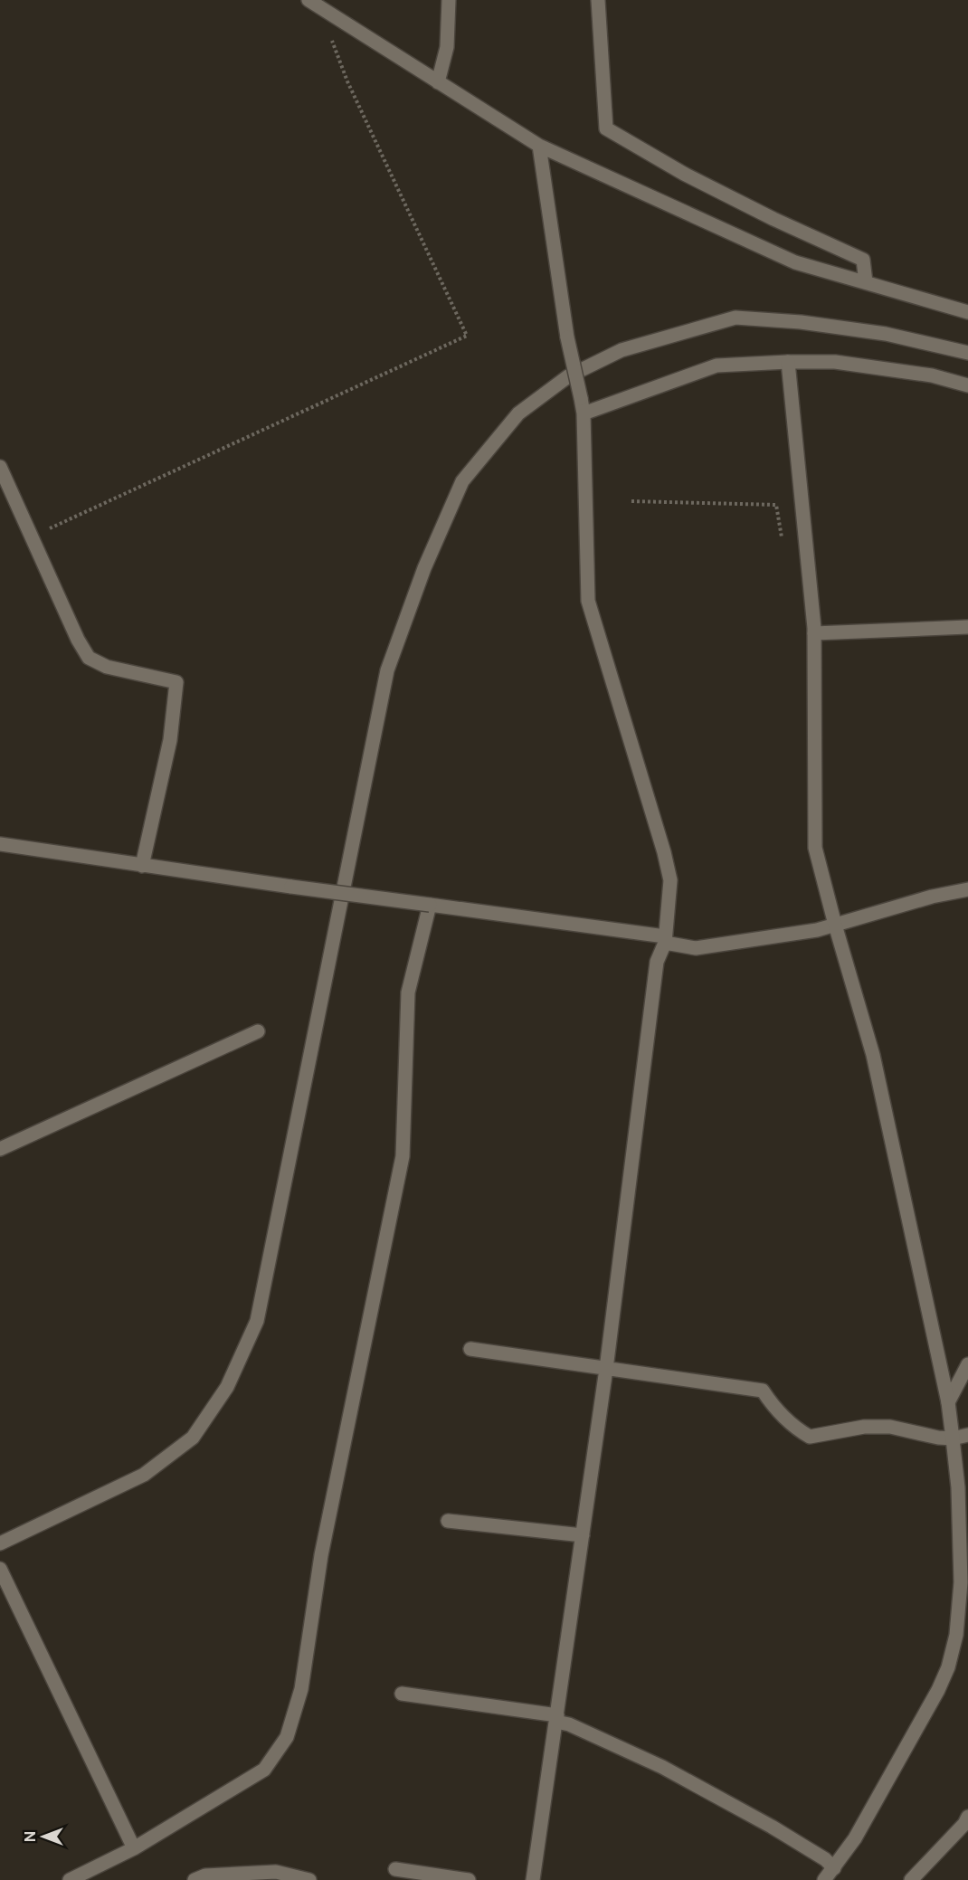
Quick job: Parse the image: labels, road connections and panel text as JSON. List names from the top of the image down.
{
  "north": "left"
}
